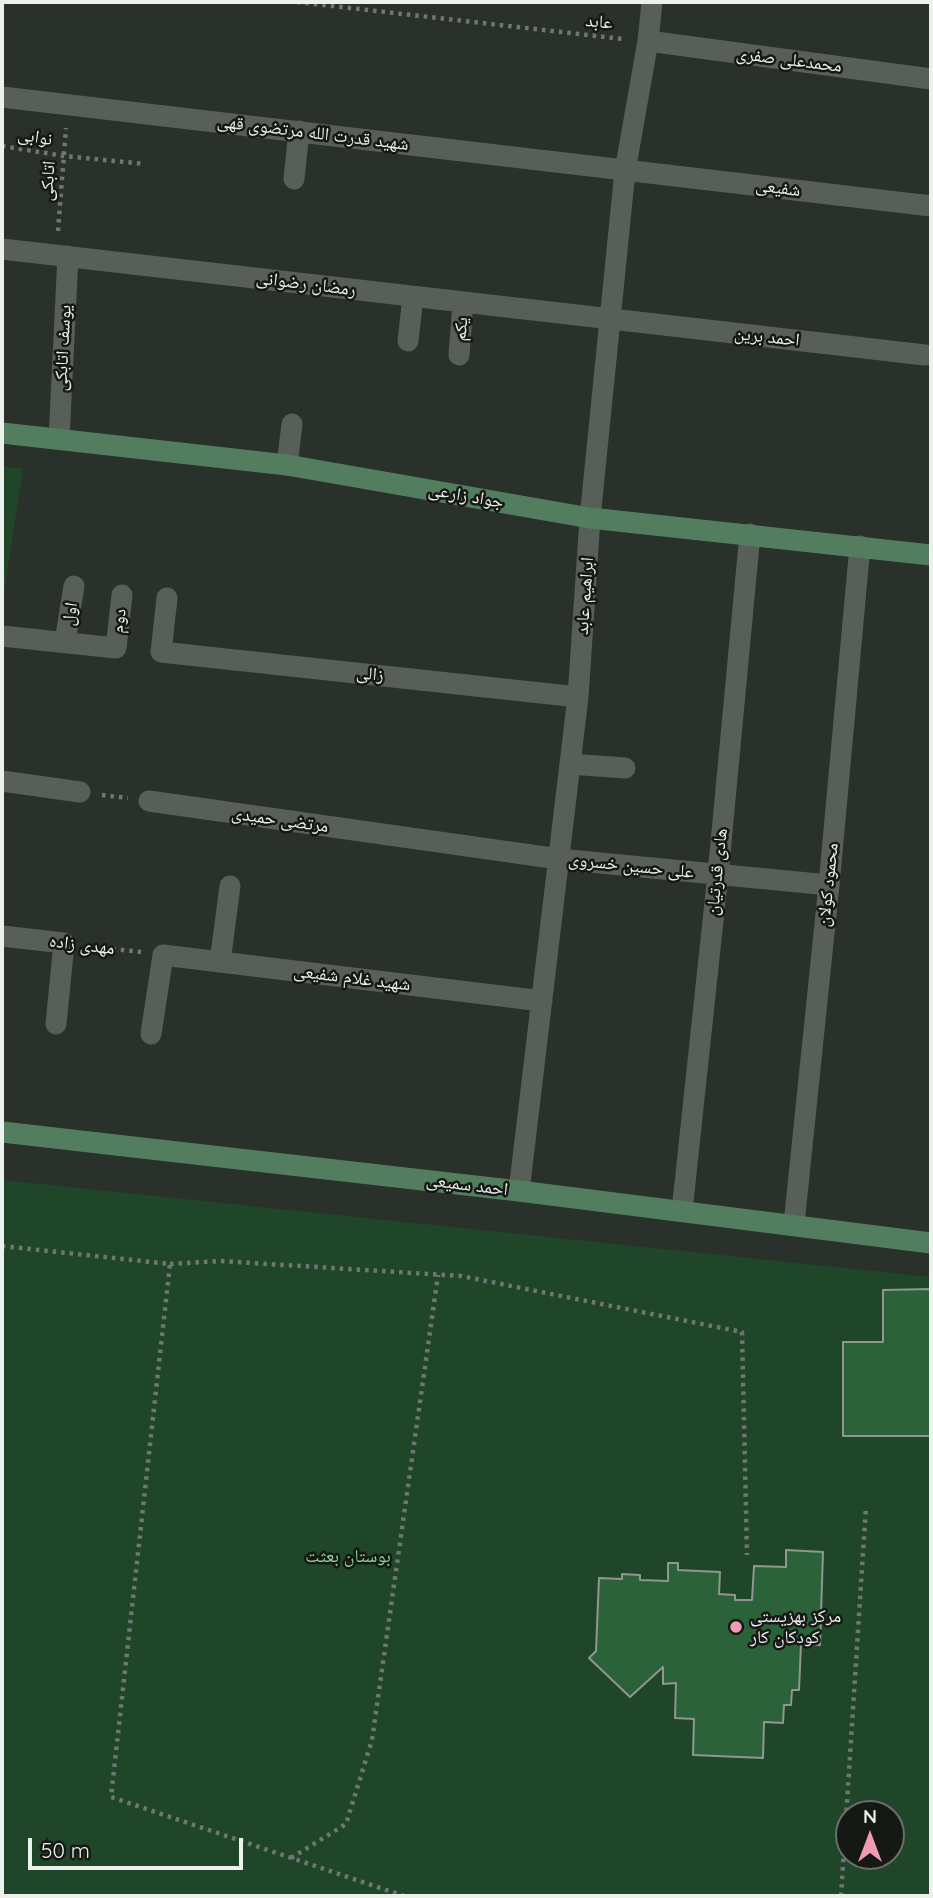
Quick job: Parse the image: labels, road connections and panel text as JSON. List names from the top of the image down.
{
  "streets": {
    "street": [
      "محمدعلی صفری",
      "شهید قدرت الله مرتضوی قهی",
      "شفیعی",
      "رمضان رضوانی",
      "یکم",
      "احمد برین",
      "یوسف اتابکی",
      "جواد زارعی",
      "ابراهیم عابد",
      "اول",
      "دوم",
      "زالی",
      "مرتضی حمیدی",
      "علی حسین خسروی",
      "هادی قدرتیان",
      "محمود کولان",
      "مهدی زاده",
      "شهید غلام شفیعی",
      "احمد سمیعی"
    ],
    "path": ["عابد", "نوابی", "اتابکی"]
  },
  "crossings": [
    ["عابد", "محمدعلی صفری"],
    ["عابد", "ابراهیم عابد"],
    ["محمدعلی صفری", "ابراهیم عابد"],
    ["شهید قدرت الله مرتضوی قهی", "اتابکی"],
    ["شهید قدرت الله مرتضوی قهی", "شفیعی"],
    ["شهید قدرت الله مرتضوی قهی", "ابراهیم عابد"],
    ["نوابی", "اتابکی"],
    ["اتابکی", "رمضان رضوانی"],
    ["اتابکی", "یوسف اتابکی"],
    ["شفیعی", "ابراهیم عابد"],
    ["رمضان رضوانی", "یکم"],
    ["رمضان رضوانی", "احمد برین"],
    ["رمضان رضوانی", "یوسف اتابکی"],
    ["رمضان رضوانی", "ابراهیم عابد"],
    ["احمد برین", "ابراهیم عابد"],
    ["یوسف اتابکی", "جواد زارعی"],
    ["جواد زارعی", "ابراهیم عابد"],
    ["جواد زارعی", "هادی قدرتیان"],
    ["جواد زارعی", "محمود کولان"],
    ["ابراهیم عابد", "زالی"],
    ["ابراهیم عابد", "مرتضی حمیدی"],
    ["ابراهیم عابد", "علی حسین خسروی"],
    ["ابراهیم عابد", "شهید غلام شفیعی"],
    ["ابراهیم عابد", "احمد سمیعی"],
    ["اول", "دوم"],
    ["مرتضی حمیدی", "علی حسین خسروی"],
    ["علی حسین خسروی", "هادی قدرتیان"],
    ["علی حسین خسروی", "محمود کولان"],
    ["هادی قدرتیان", "احمد سمیعی"],
    ["محمود کولان", "احمد سمیعی"],
    ["مهدی زاده", "شهید غلام شفیعی"]
  ],
  "parks": ["بوستان بعثت"],
  "places": ["مرکز بهزیستی کودکان کار"],
  "scale_bar": "50 m",
  "north": "top"
}
